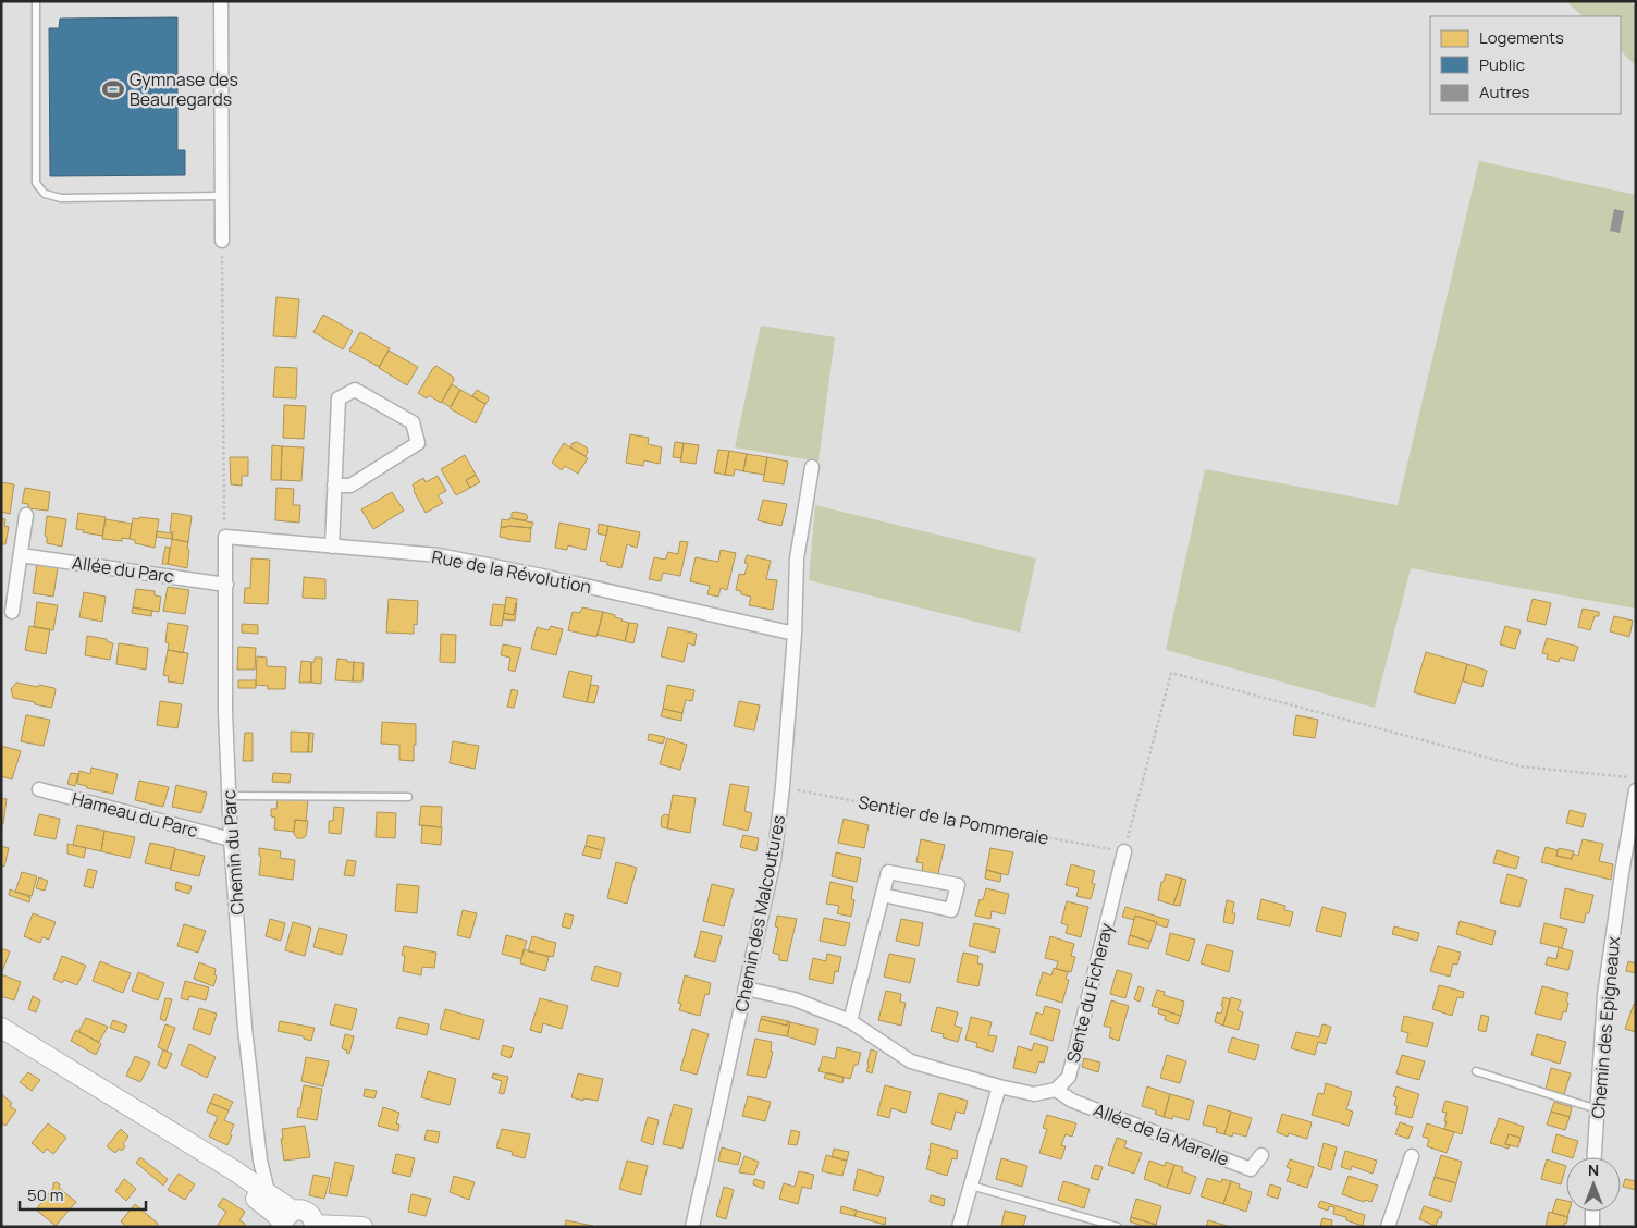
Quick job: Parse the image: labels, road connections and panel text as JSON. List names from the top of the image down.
{
  "streets": {
    "street": [
      "Allée du Parc",
      "Rue de la Révolution",
      "Hameau du Parc",
      "Chemin du Parc",
      "Chemin des Malcoutures",
      "Sente du Ficheray",
      "Chemin des Epigneaux",
      "Allée de la Marelle"
    ],
    "path": ["Sentier de la Pommeraie"]
  },
  "crossings": [
    ["Allée du Parc", "Chemin du Parc"],
    ["Rue de la Révolution", "Chemin du Parc"],
    ["Rue de la Révolution", "Chemin des Malcoutures"],
    ["Hameau du Parc", "Chemin du Parc"],
    ["Sentier de la Pommeraie", "Chemin des Malcoutures"],
    ["Sentier de la Pommeraie", "Sente du Ficheray"],
    ["Sente du Ficheray", "Allée de la Marelle"]
  ],
  "places": {
    "sports": ["Gymnase des Beauregards"]
  },
  "legend": ["Logements", "Public", "Autres"],
  "scale_bar": "50 m",
  "north": "top"
}
